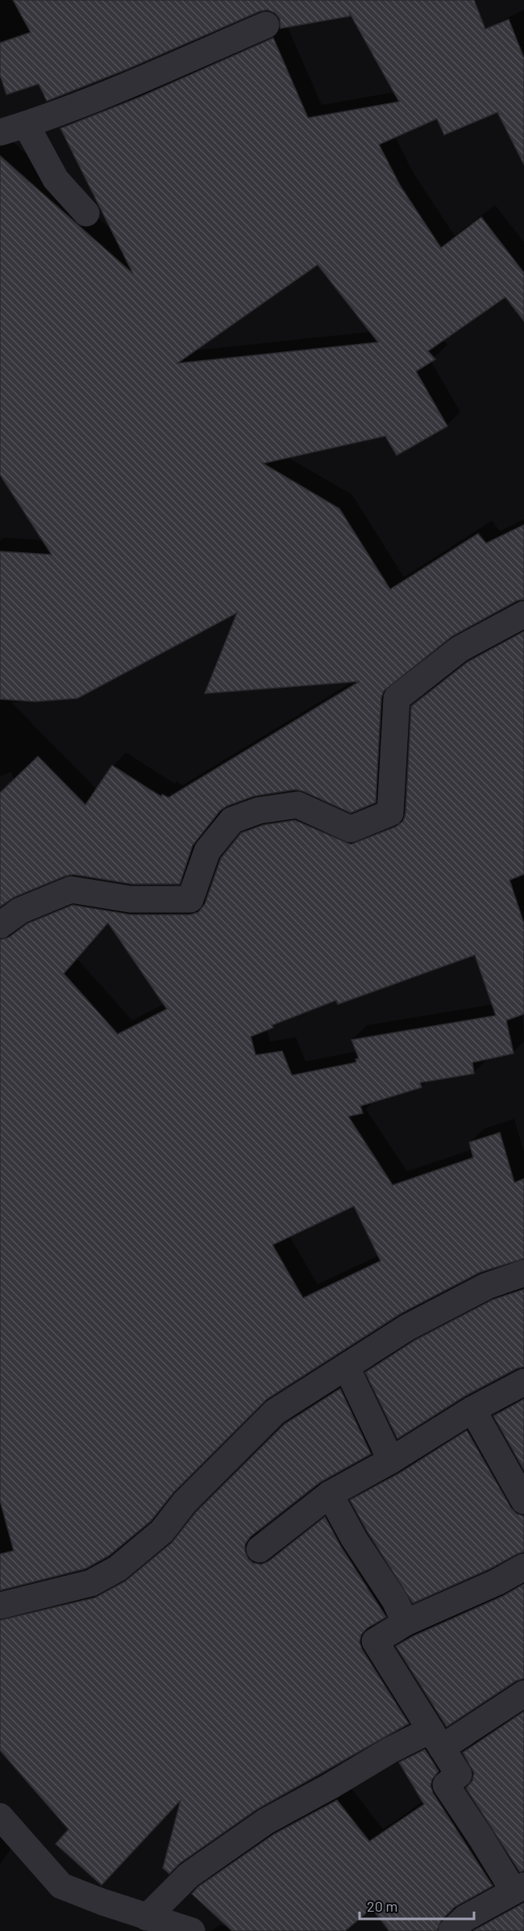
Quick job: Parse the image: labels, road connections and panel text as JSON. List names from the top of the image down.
{
  "scale_bar": "20 m"
}
